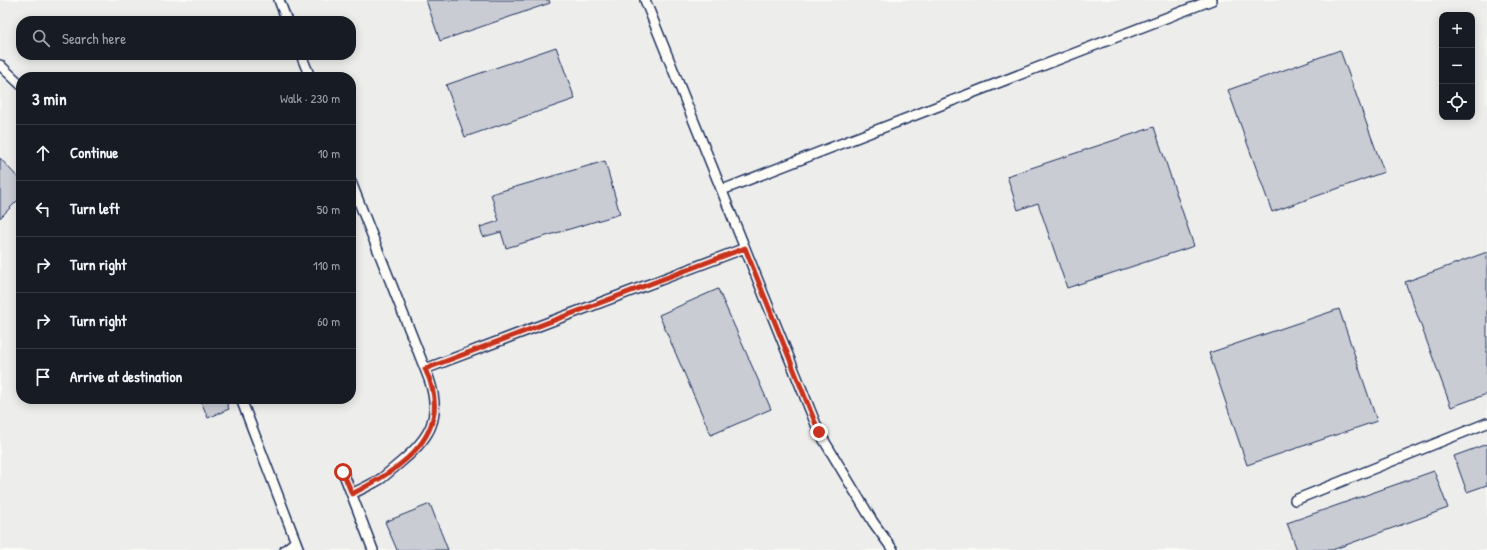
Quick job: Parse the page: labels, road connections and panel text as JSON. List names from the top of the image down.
{
  "page": {
    "map_buttons": ["+", "−"],
    "search": "Search here",
    "heading": ["3 min", "Walk · 230 m"],
    "list": [
      ["Continue", "10 m"],
      ["Turn left", "50 m"],
      ["Turn right", "110 m"],
      ["Turn right", "60 m"],
      "Arrive at destination"
    ]
  }
}
